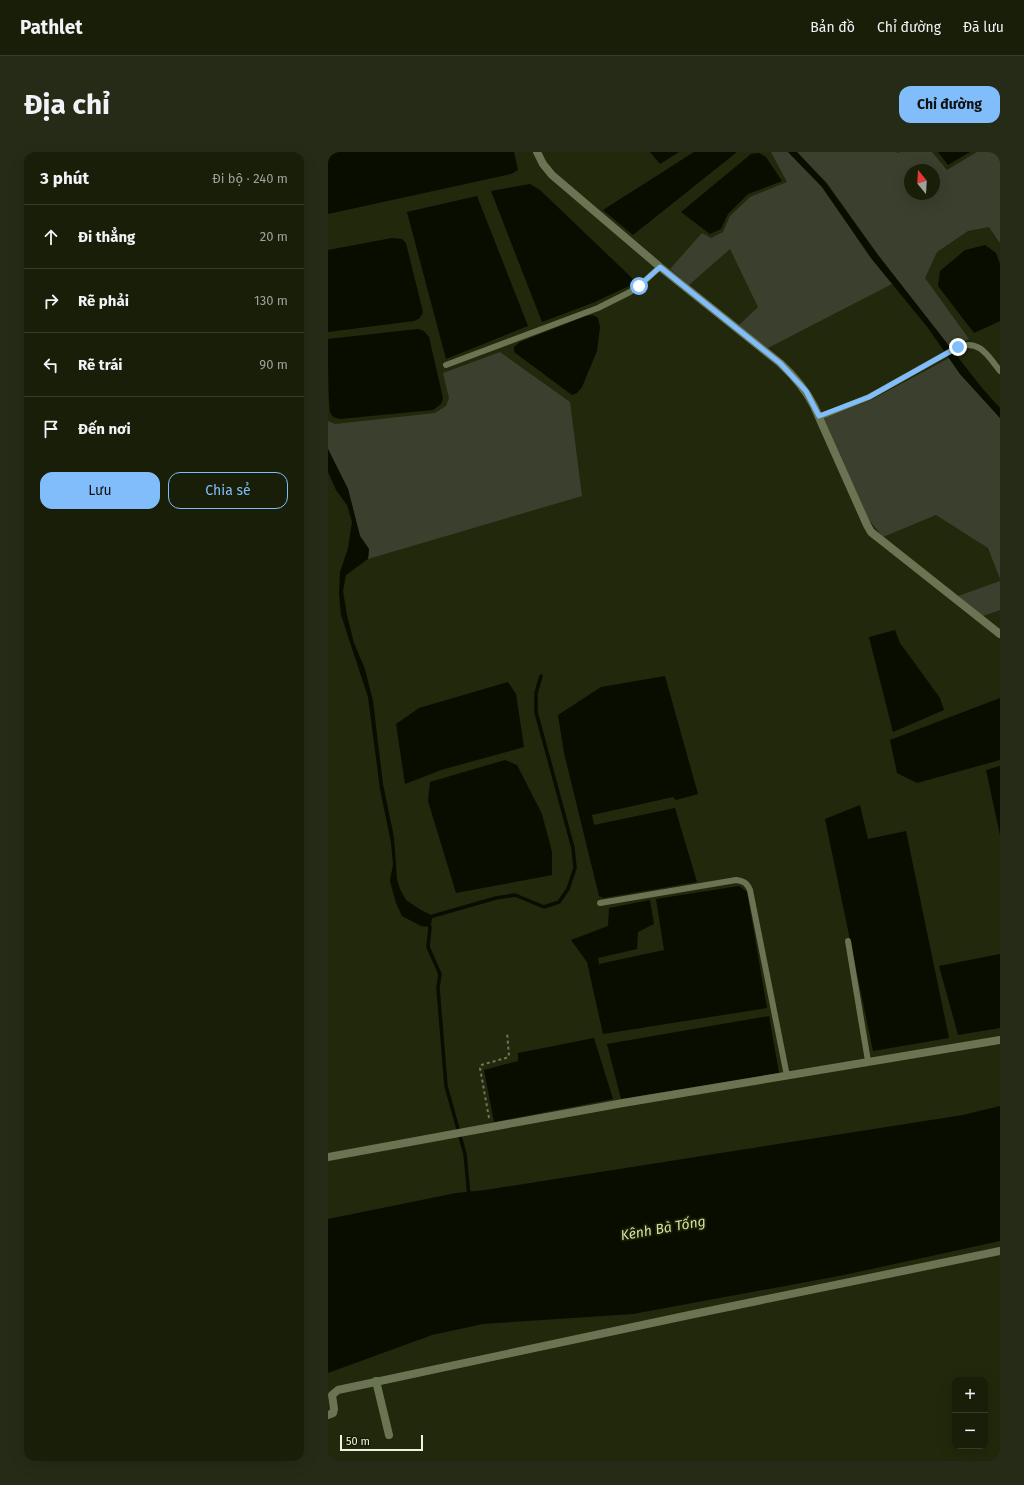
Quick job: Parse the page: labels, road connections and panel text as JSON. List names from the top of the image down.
{
  "water": ["Kênh Bà Tống"],
  "scale_bar": "50 m",
  "north": "top",
  "page": {
    "header": "Pathlet",
    "nav": ["Bản đồ", "Chỉ đường", "Đã lưu"],
    "buttons": [
      "Chỉ đường",
      ["Lưu", "Chia sẻ"]
    ],
    "title": "Địa chỉ",
    "heading": ["3 phút", "Đi bộ · 240 m"],
    "list": [
      ["Đi thẳng", "20 m"],
      ["Rẽ phải", "130 m"],
      ["Rẽ trái", "90 m"],
      "Đến nơi"
    ],
    "map_buttons": ["+", "−"],
    "scale": "50 m"
  }
}
